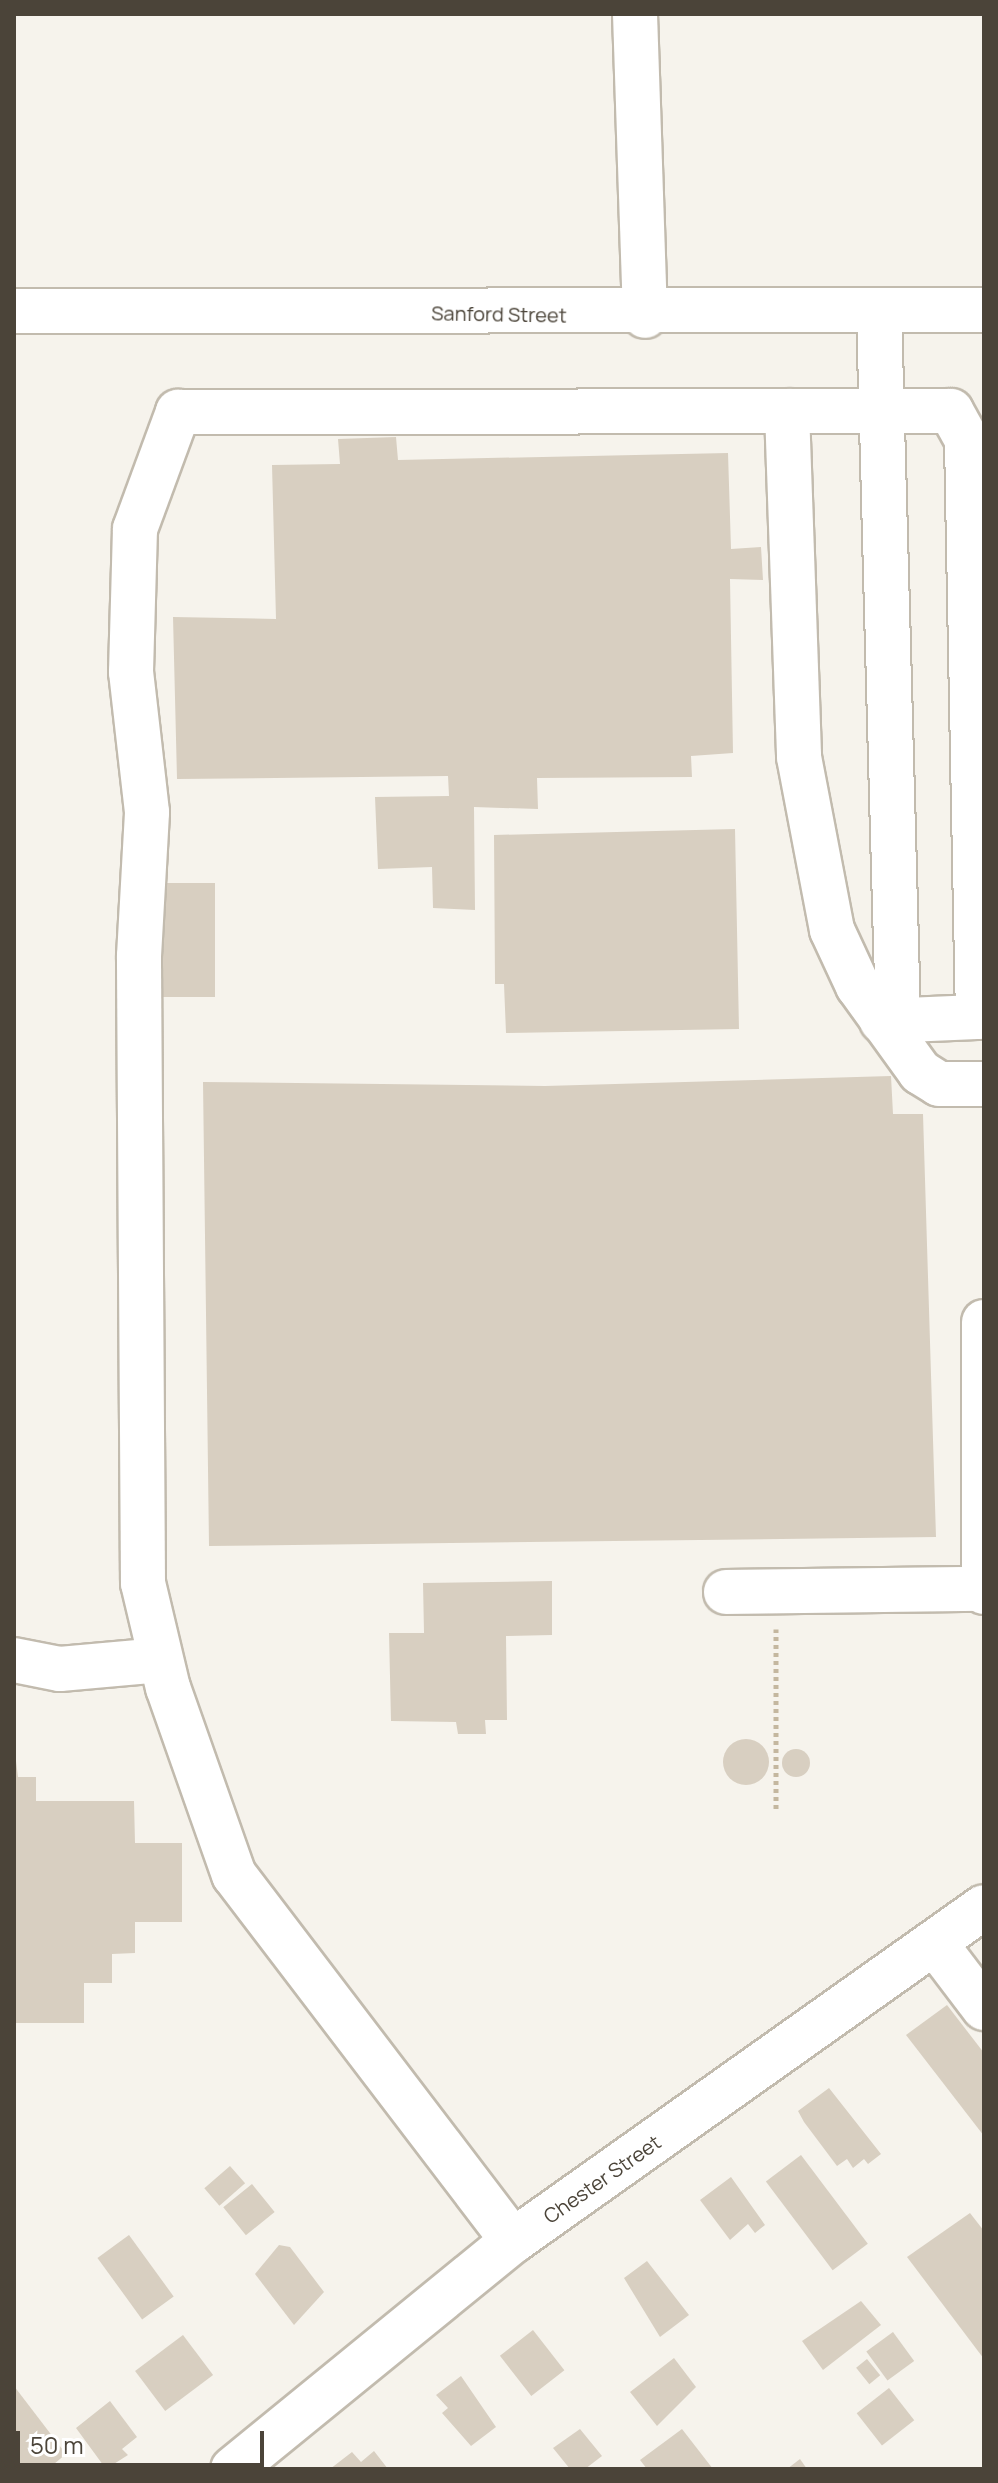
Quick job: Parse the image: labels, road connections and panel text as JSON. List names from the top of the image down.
{
  "streets": {
    "street": ["Sanford Street", "Chester Street"]
  },
  "scale_bar": "50 m"
}
